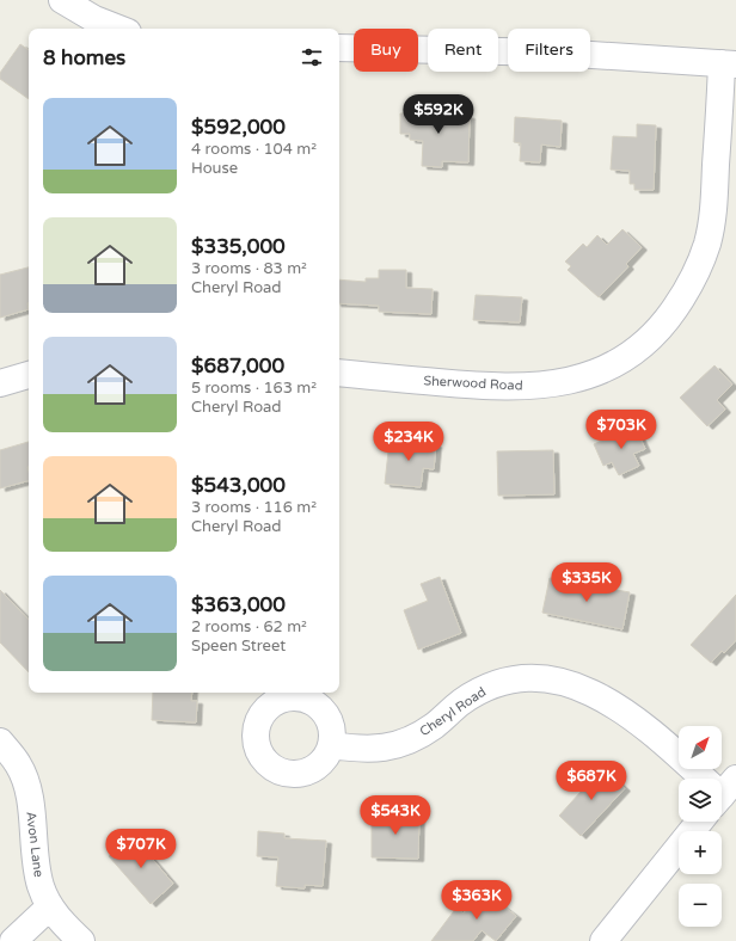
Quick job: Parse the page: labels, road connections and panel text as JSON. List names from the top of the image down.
{
  "streets": {
    "street": ["Sherwood Road", "Cheryl Road", "Avon Lane"]
  },
  "north": "top right",
  "page": {
    "chip": ["Buy", "Rent", "Filters"],
    "heading": "8 homes",
    "list": [
      {
        "name": "$592,000",
        "note": "4 rooms · 104 m² · House"
      },
      {
        "name": "$335,000",
        "note": "3 rooms · 83 m² · Cheryl Road"
      },
      {
        "name": "$687,000",
        "note": "5 rooms · 163 m² · Cheryl Road"
      },
      {
        "name": "$543,000",
        "note": "3 rooms · 116 m² · Cheryl Road"
      },
      {
        "name": "$363,000",
        "note": "2 rooms · 62 m² · Speen Street"
      }
    ],
    "price": [
      "$592K",
      "$703K",
      "$234K",
      "$335K",
      "$687K",
      "$543K",
      "$707K",
      "$363K"
    ],
    "map_buttons": ["+", "−"]
  }
}
